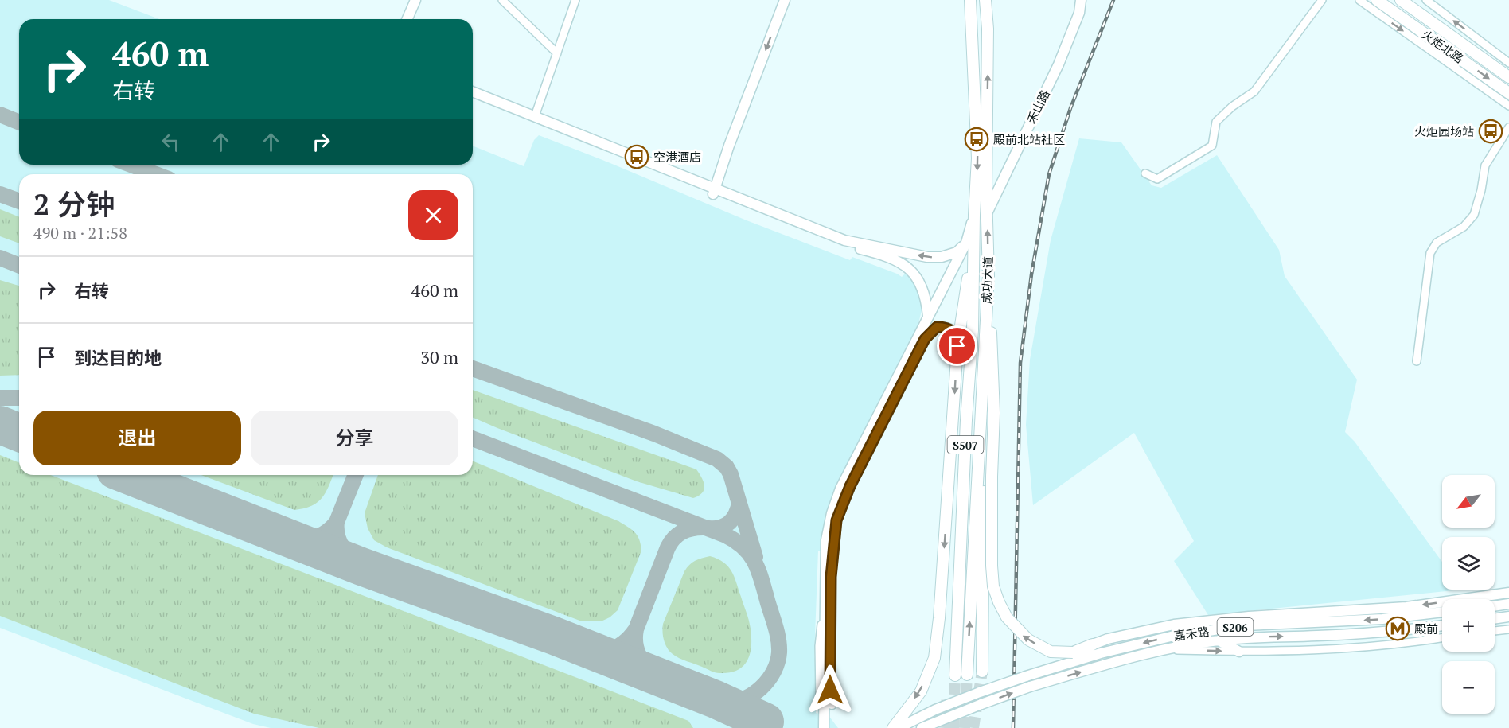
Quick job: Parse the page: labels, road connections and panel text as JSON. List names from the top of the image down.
{
  "streets": {
    "highway": ["火炬北路", "成功大道", "S507"],
    "main road": ["禾山路", "S206", "嘉禾路"]
  },
  "crossings": [
    ["禾山路", "成功大道"],
    ["成功大道", "S507"]
  ],
  "places": {
    "bus stop": ["火炬园场站", "殿前北站社区", "空港酒店"],
    "metro station": ["殿前"]
  },
  "north": "bottom left",
  "page": {
    "turn": ["460 m", "右转"],
    "heading": ["2 分钟", "490 m · 21:58"],
    "list": [
      {
        "name": "右转",
        "value": "460 m"
      },
      {
        "name": "到达目的地",
        "value": "30 m"
      }
    ],
    "buttons": ["退出", "分享"],
    "map_buttons": ["+", "−"]
  }
}
